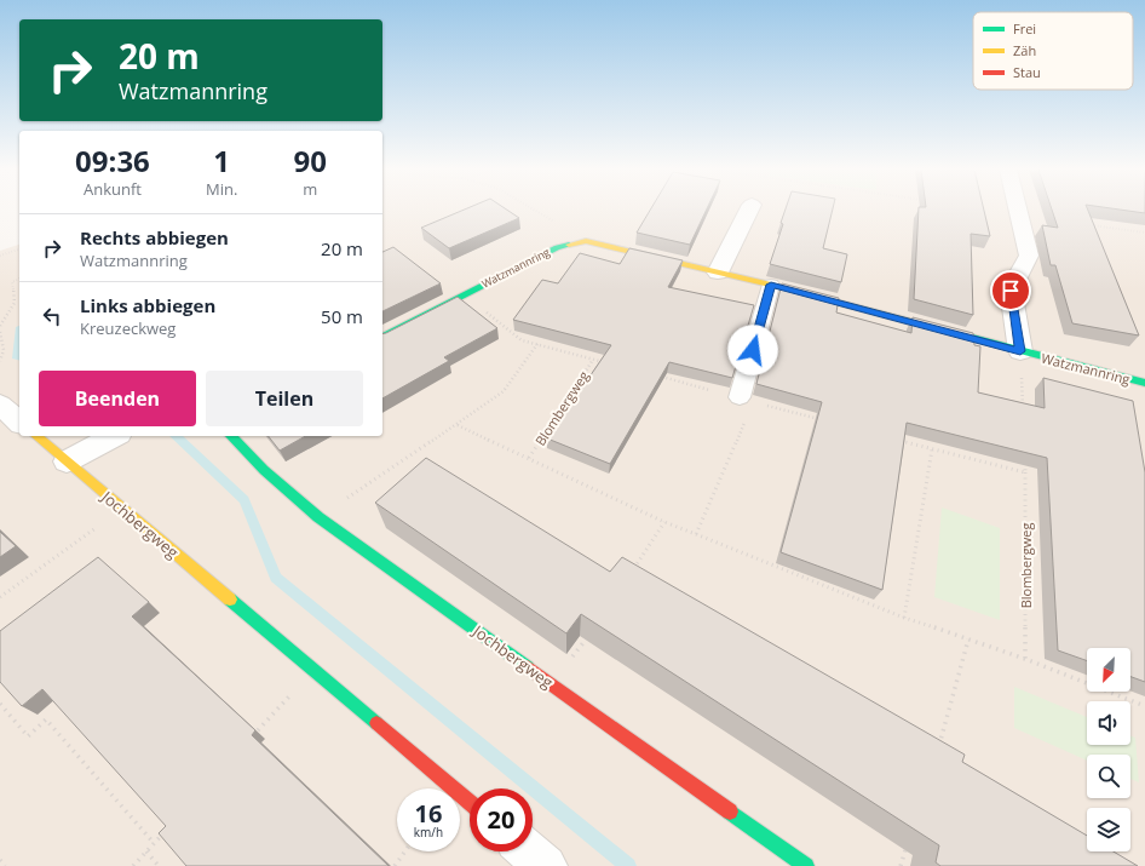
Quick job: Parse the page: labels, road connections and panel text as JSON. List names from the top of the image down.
{
  "streets": {
    "street": ["Watzmannring", "Jochbergweg"],
    "path": ["Blombergweg"]
  },
  "crossings": [
    ["Watzmannring", "Blombergweg"]
  ],
  "legend": ["Frei", "Zäh", "Stau"],
  "north": "bottom left",
  "page": {
    "turn": ["20 m", "Watzmannring"],
    "eta": [
      "09:36",
      "Ankunft",
      "1",
      "Min.",
      "90",
      "m"
    ],
    "list": [
      {
        "name": "Rechts abbiegen",
        "note": "Watzmannring",
        "value": "20 m"
      },
      {
        "name": "Links abbiegen",
        "note": "Kreuzeckweg",
        "value": "50 m"
      }
    ],
    "buttons": ["Beenden", "Teilen"],
    "speed": "16 km/h",
    "limit": "20"
  }
}
